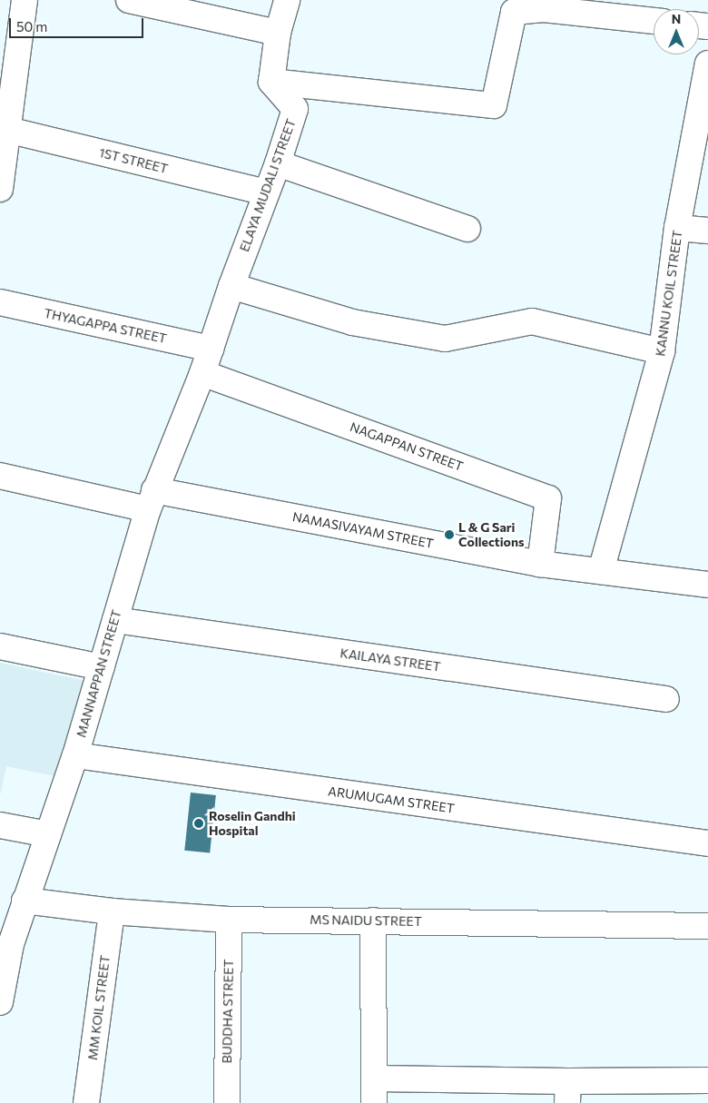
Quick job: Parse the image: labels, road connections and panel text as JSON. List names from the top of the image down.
{
  "streets": {
    "street": [
      "1ST STREET",
      "ELAYA MUDALI STREET",
      "KANNU KOIL STREET",
      "THYAGAPPA STREET",
      "NAGAPPAN STREET",
      "NAMASIVAYAM STREET",
      "KAILAYA STREET",
      "MANNAPPAN STREET",
      "ARUMUGAM STREET",
      "MS NAIDU STREET",
      "MM KOIL STREET",
      "BUDDHA STREET"
    ]
  },
  "crossings": [
    ["1ST STREET", "ELAYA MUDALI STREET"],
    ["ELAYA MUDALI STREET", "THYAGAPPA STREET"],
    ["ELAYA MUDALI STREET", "MANNAPPAN STREET"],
    ["KANNU KOIL STREET", "NAMASIVAYAM STREET"],
    ["THYAGAPPA STREET", "MANNAPPAN STREET"],
    ["NAGAPPAN STREET", "NAMASIVAYAM STREET"],
    ["NAGAPPAN STREET", "MANNAPPAN STREET"],
    ["NAMASIVAYAM STREET", "MANNAPPAN STREET"],
    ["KAILAYA STREET", "MANNAPPAN STREET"],
    ["MANNAPPAN STREET", "ARUMUGAM STREET"],
    ["MANNAPPAN STREET", "MS NAIDU STREET"],
    ["MS NAIDU STREET", "MM KOIL STREET"],
    ["MS NAIDU STREET", "BUDDHA STREET"]
  ],
  "places": ["L & G Sari Collections", "Roselin Gandhi Hospital"],
  "scale_bar": "50 m",
  "north": "top"
}
